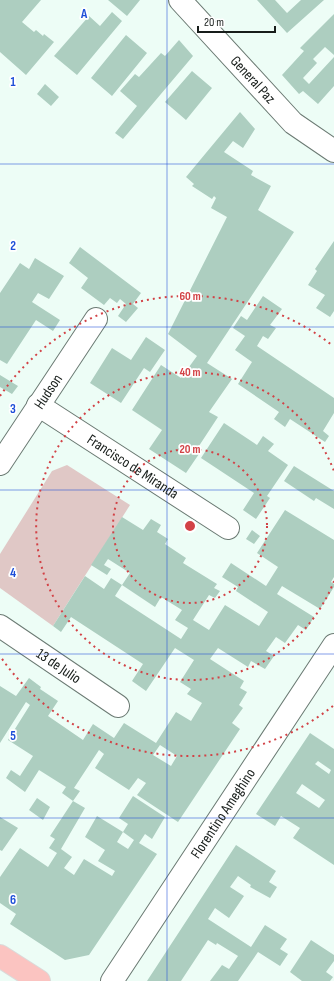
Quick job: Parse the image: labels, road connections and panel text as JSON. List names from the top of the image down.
{
  "streets": {
    "street": [
      "General Paz",
      "Hudson",
      "Francisco de Miranda",
      "13 de Julio",
      "Florentino Ameghino"
    ]
  },
  "crossings": [
    ["Hudson", "Francisco de Miranda"]
  ],
  "scale_bar": "20 m",
  "grid": {
    "columns": ["A"],
    "rows": [
      "1",
      "2",
      "3",
      "4",
      "5",
      "6"
    ]
  },
  "rings": ["60 m", "40 m", "20 m"]
}
